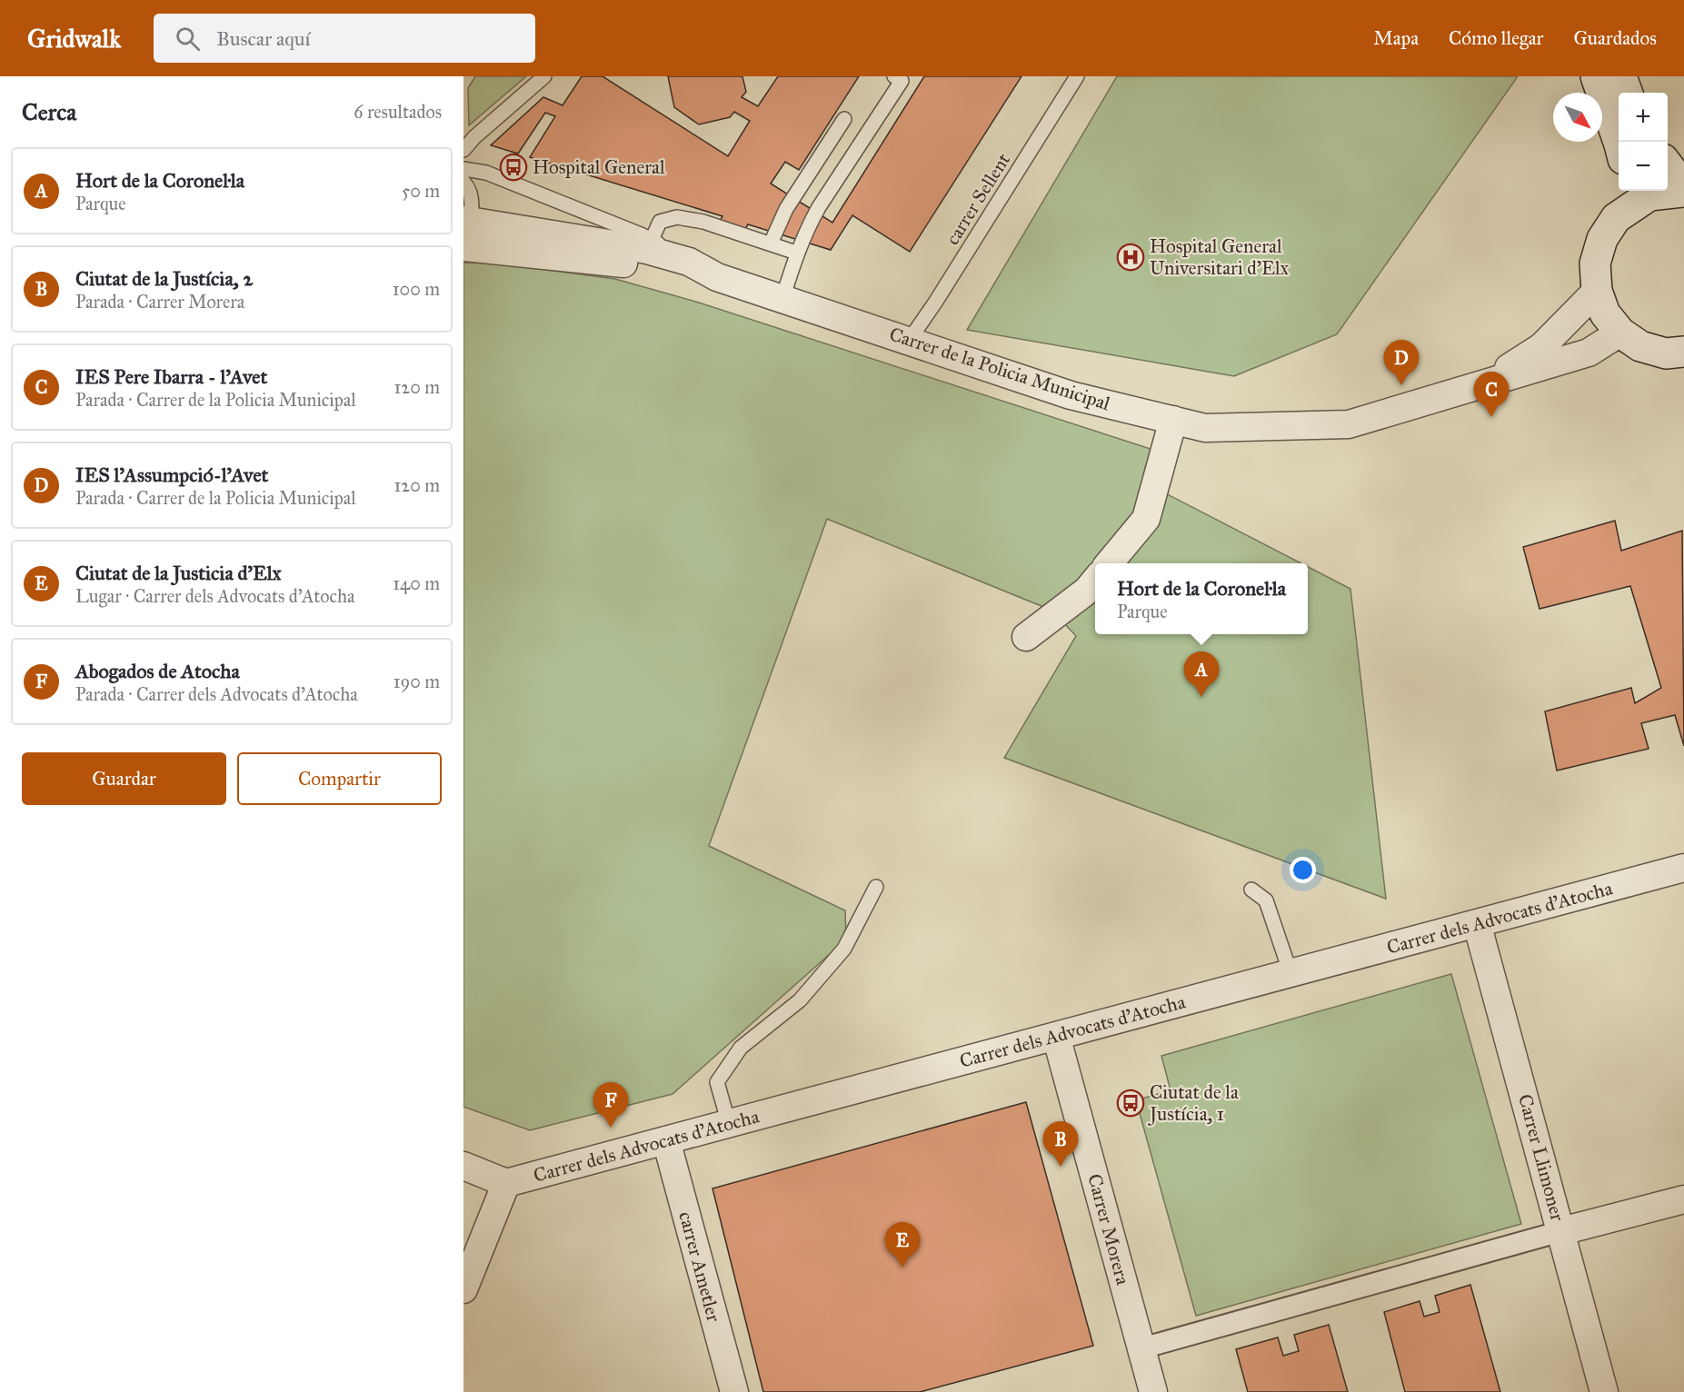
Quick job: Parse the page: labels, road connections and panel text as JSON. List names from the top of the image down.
{
  "streets": {
    "street": [
      "Carrer de la Policia Municipal",
      "Carrer dels Advocats d'Atocha",
      "Carrer Llimoner",
      "Carrer Morera",
      "carrer Ametler"
    ],
    "lane": ["carrer Sellent"]
  },
  "crossings": [
    ["carrer Sellent", "Carrer de la Policia Municipal"],
    ["Carrer dels Advocats d'Atocha", "Carrer Llimoner"],
    ["Carrer dels Advocats d'Atocha", "Carrer Morera"],
    ["Carrer dels Advocats d'Atocha", "carrer Ametler"]
  ],
  "places": {
    "bus stop": ["Hospital General", "Ciutat de la Justícia, 1"],
    "hospital": ["Hospital General Universitari d'Elx"]
  },
  "north": "bottom right",
  "page": {
    "header": "Gridwalk",
    "search": "Buscar aquí",
    "nav": ["Mapa", "Cómo llegar", "Guardados"],
    "heading": ["Cerca", "6 resultados"],
    "map_buttons": ["+", "−"],
    "list": [
      {
        "mark": "A",
        "name": "Hort de la Coronel·la",
        "note": "Parque",
        "value": "50 m"
      },
      {
        "mark": "B",
        "name": "Ciutat de la Justícia, 2",
        "note": "Parada · Carrer Morera",
        "value": "100 m"
      },
      {
        "mark": "C",
        "name": "IES Pere Ibarra - l'Avet",
        "note": "Parada · Carrer de la Policia Municipal",
        "value": "120 m"
      },
      {
        "mark": "D",
        "name": "IES l'Assumpció-l'Avet",
        "note": "Parada · Carrer de la Policia Municipal",
        "value": "120 m"
      },
      {
        "mark": "E",
        "name": "Ciutat de la Justicia d'Elx",
        "note": "Lugar · Carrer dels Advocats d'Atocha",
        "value": "140 m"
      },
      {
        "mark": "F",
        "name": "Abogados de Atocha",
        "note": "Parada · Carrer dels Advocats d'Atocha",
        "value": "190 m"
      }
    ],
    "pins": [
      "D",
      "C",
      "A",
      "F",
      "B",
      "E"
    ],
    "popup": ["Hort de la Coronel·la", "Parque"],
    "buttons": ["Guardar", "Compartir"]
  }
}
